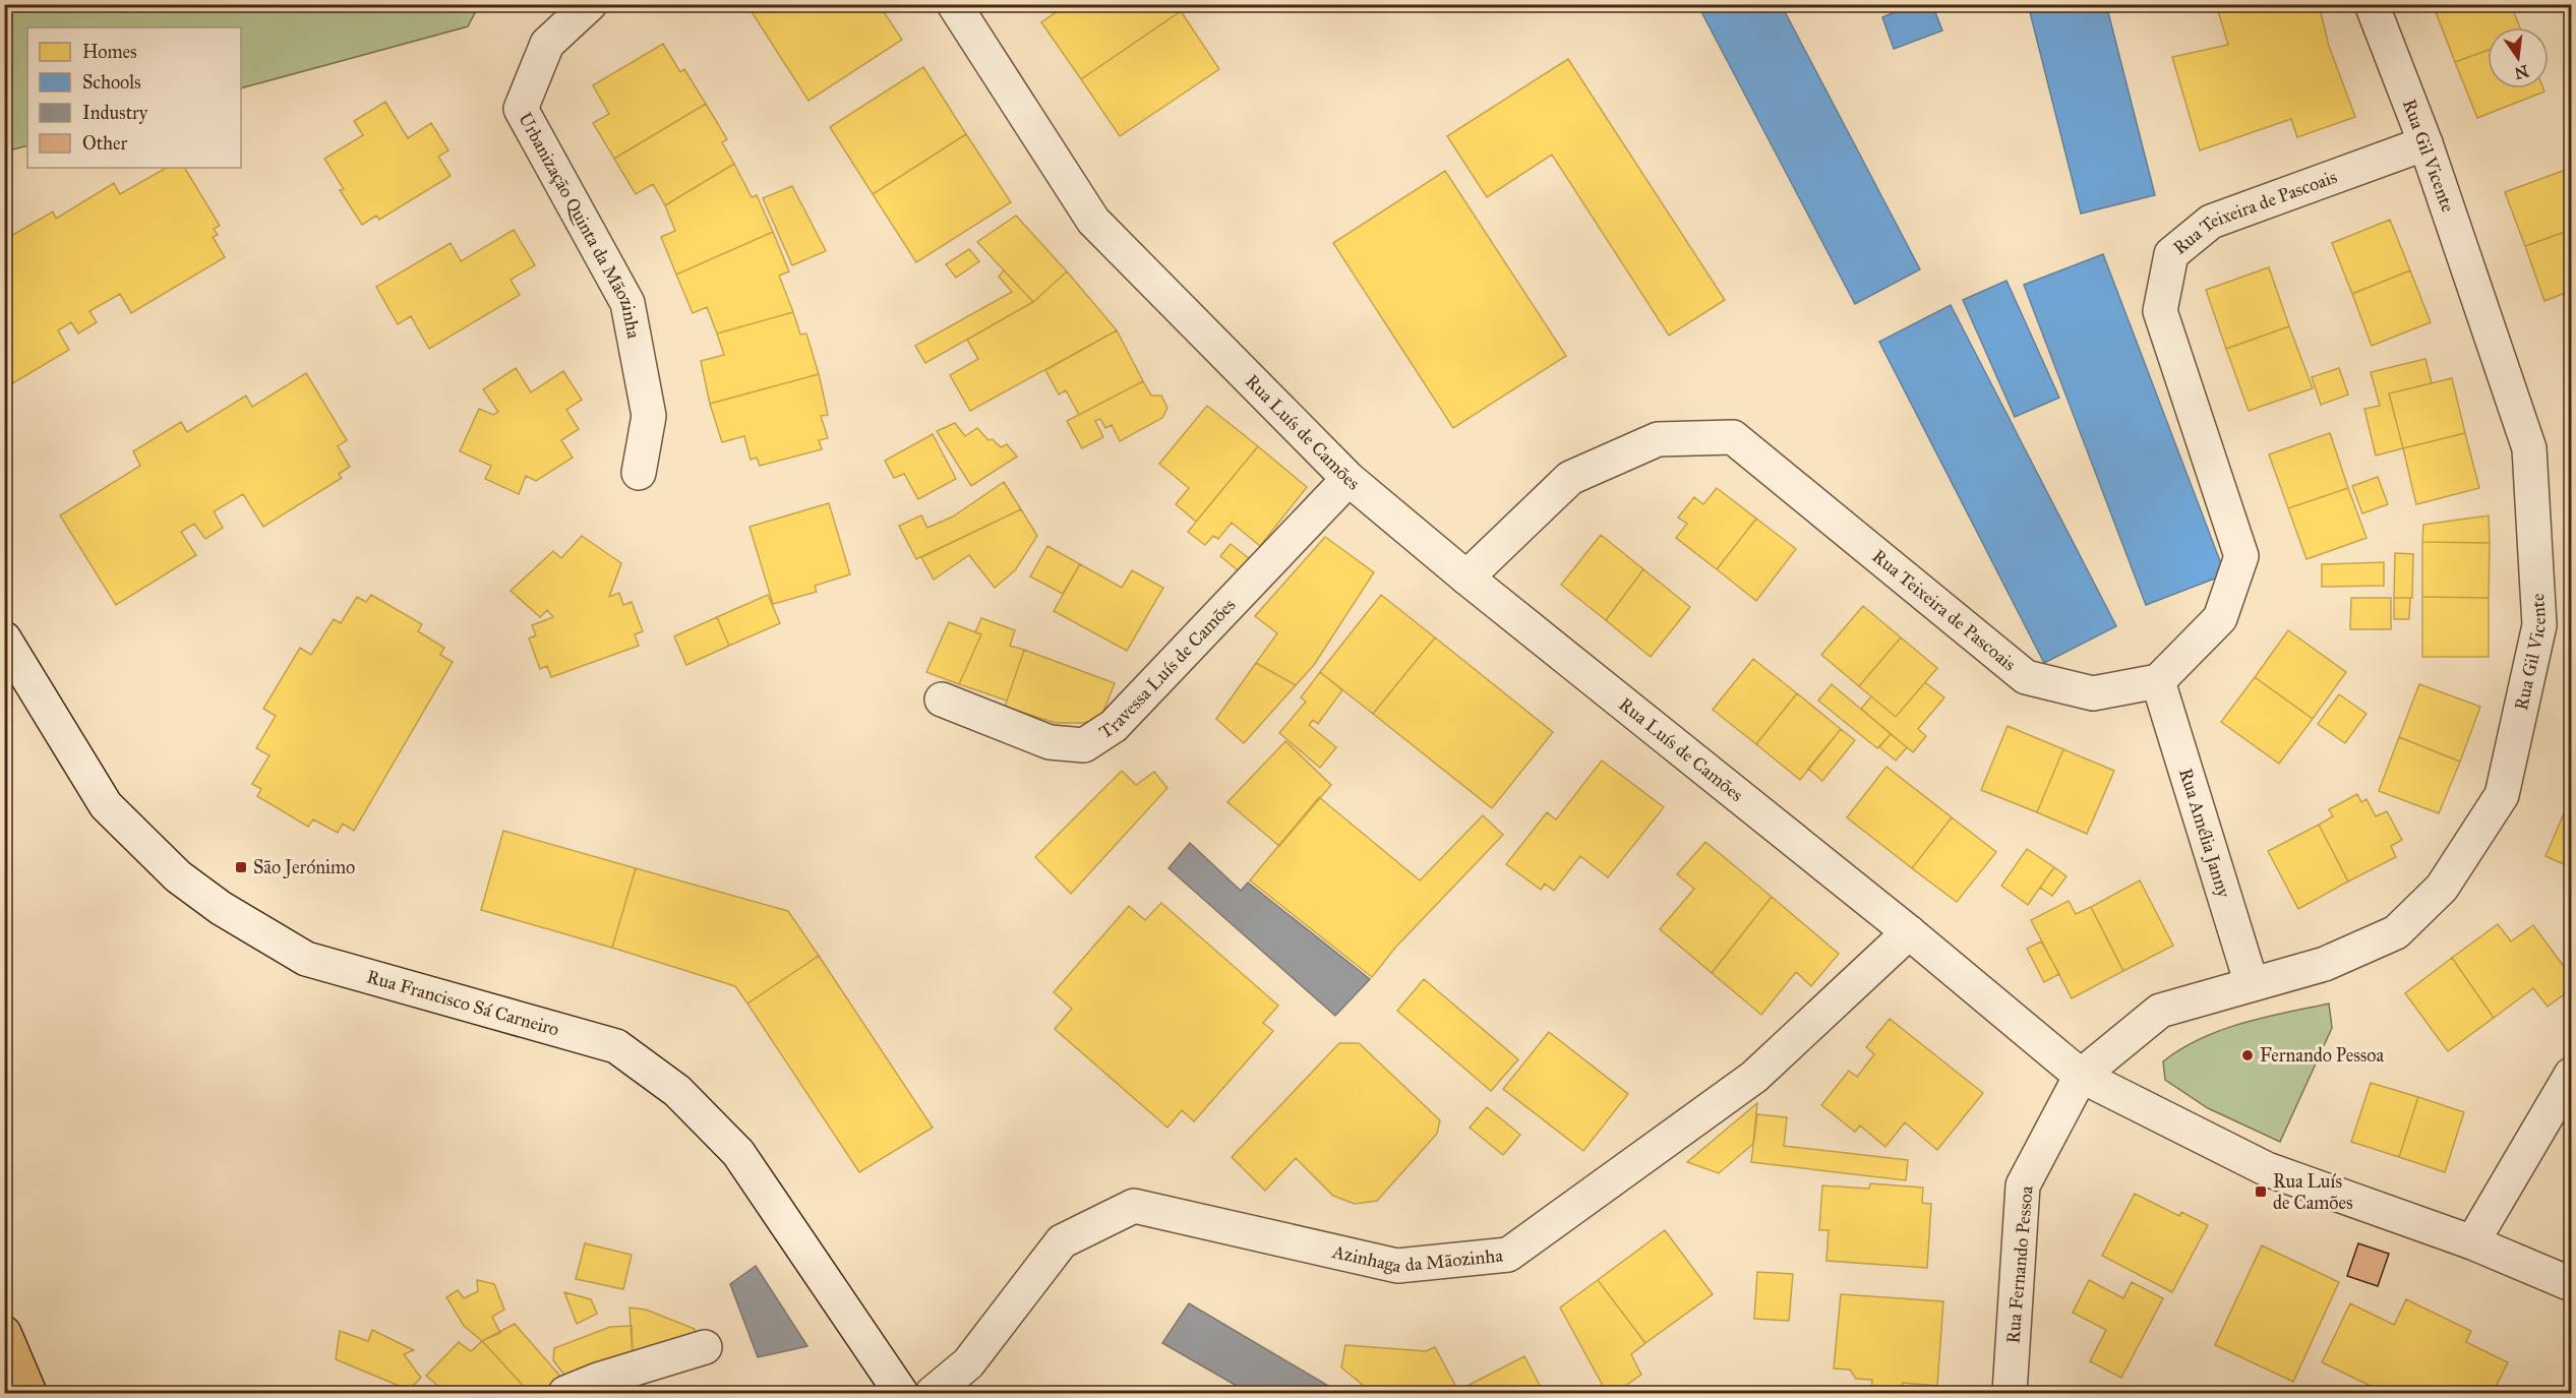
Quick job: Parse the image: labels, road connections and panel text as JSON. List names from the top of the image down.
{
  "streets": {
    "street": [
      "Rua Gil Vicente",
      "Rua Teixeira de Pascoais",
      "Urbanização Quinta da Mãozinha",
      "Rua Luís de Camões",
      "Travessa Luís de Camões",
      "Rua Amélia Janny",
      "Rua Francisco Sá Carneiro",
      "Azinhaga da Mãozinha",
      "Rua Fernando Pessoa"
    ]
  },
  "crossings": [
    ["Rua Gil Vicente", "Rua Teixeira de Pascoais"],
    ["Rua Gil Vicente", "Rua Luís de Camões"],
    ["Rua Gil Vicente", "Rua Amélia Janny"],
    ["Rua Gil Vicente", "Rua Fernando Pessoa"],
    ["Rua Teixeira de Pascoais", "Rua Luís de Camões"],
    ["Rua Teixeira de Pascoais", "Rua Amélia Janny"],
    ["Rua Luís de Camões", "Travessa Luís de Camões"],
    ["Rua Luís de Camões", "Azinhaga da Mãozinha"],
    ["Rua Luís de Camões", "Rua Fernando Pessoa"]
  ],
  "places": {
    "transit": ["São Jerónimo", "Rua Luís de Camões"],
    "other": ["Fernando Pessoa"]
  },
  "legend": [
    "Homes",
    "Schools",
    "Industry",
    "Other"
  ],
  "north": "bottom"
}
